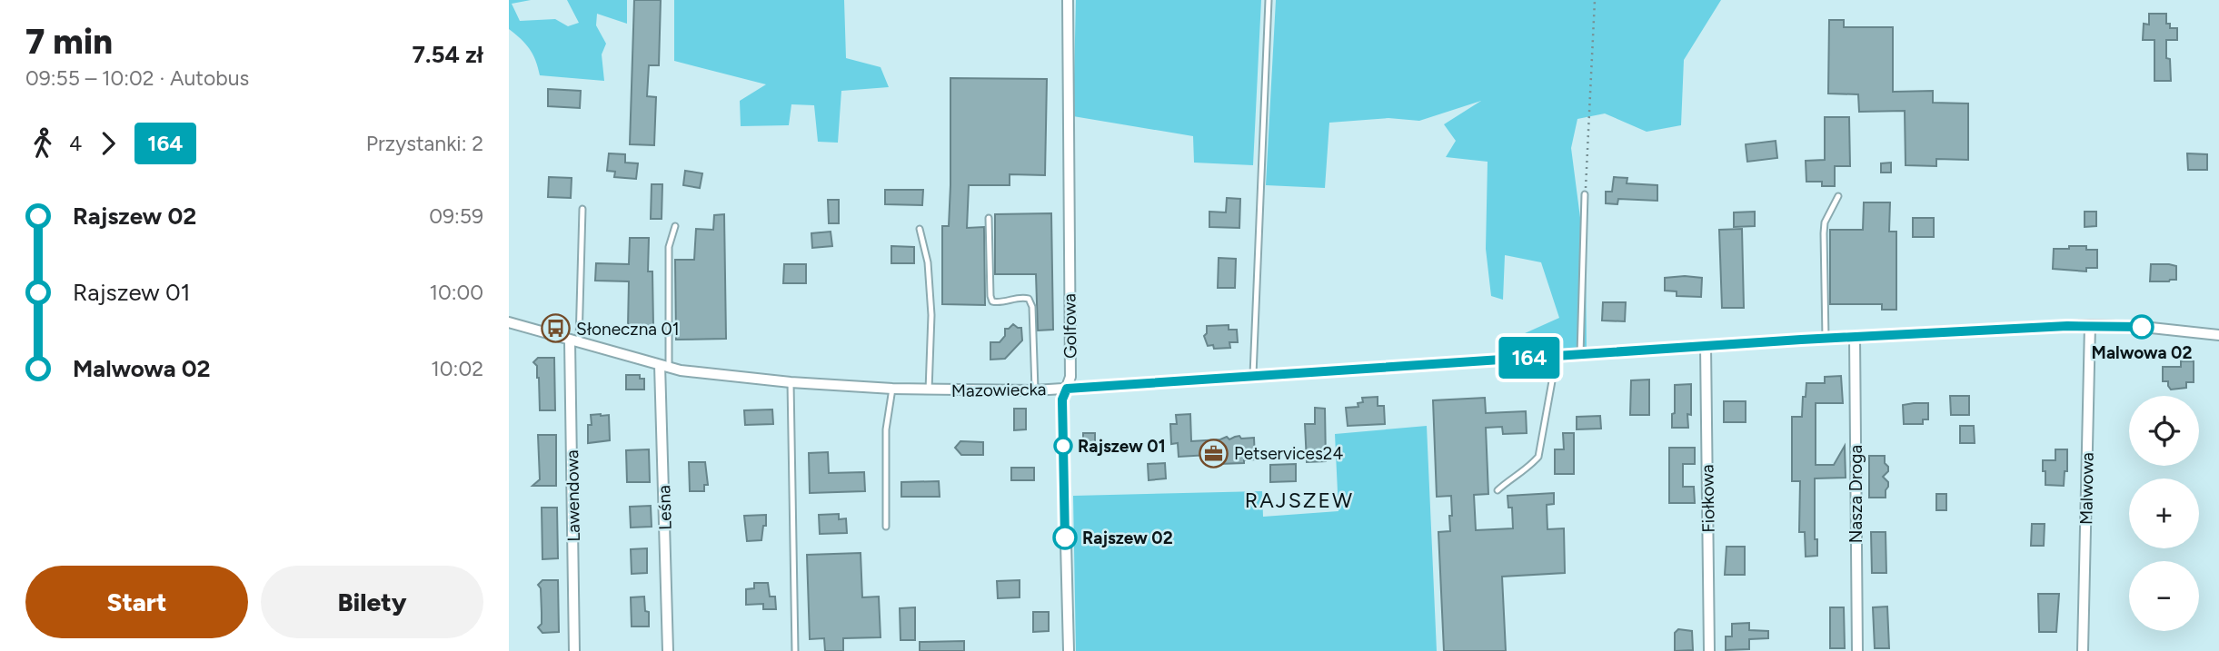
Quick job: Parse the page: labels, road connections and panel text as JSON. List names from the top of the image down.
{
  "streets": {
    "street": [
      "Golfowa",
      "Mazowiecka",
      "Malwowa",
      "Nasza Droga",
      "Lawendowa",
      "Fiołkowa",
      "Leśna"
    ]
  },
  "crossings": [
    ["Golfowa", "Mazowiecka"],
    ["Mazowiecka", "Malwowa"],
    ["Mazowiecka", "Nasza Droga"],
    ["Mazowiecka", "Lawendowa"],
    ["Mazowiecka", "Fiołkowa"],
    ["Mazowiecka", "Leśna"]
  ],
  "districts": ["RAJSZEW"],
  "places": {
    "other": ["Malwowa 02", "Rajszew 01", "Rajszew 02"],
    "bus stop": ["Słoneczna 01"],
    "office": ["Petservices24"]
  },
  "lines": ["bus line 164"],
  "page": {
    "heading": ["7 min", "09:55 – 10:02 · Autobus", "7.54 zł"],
    "on_map": "164",
    "legs": ["4", "164", "Przystanki: 2"],
    "list": [
      {
        "name": "Rajszew 02",
        "value": "09:59"
      },
      {
        "name": "Rajszew 01",
        "value": "10:00"
      },
      {
        "name": "Malwowa 02",
        "value": "10:02"
      }
    ],
    "map_buttons": ["+", "−"],
    "buttons": ["Start", "Bilety"]
  }
}
